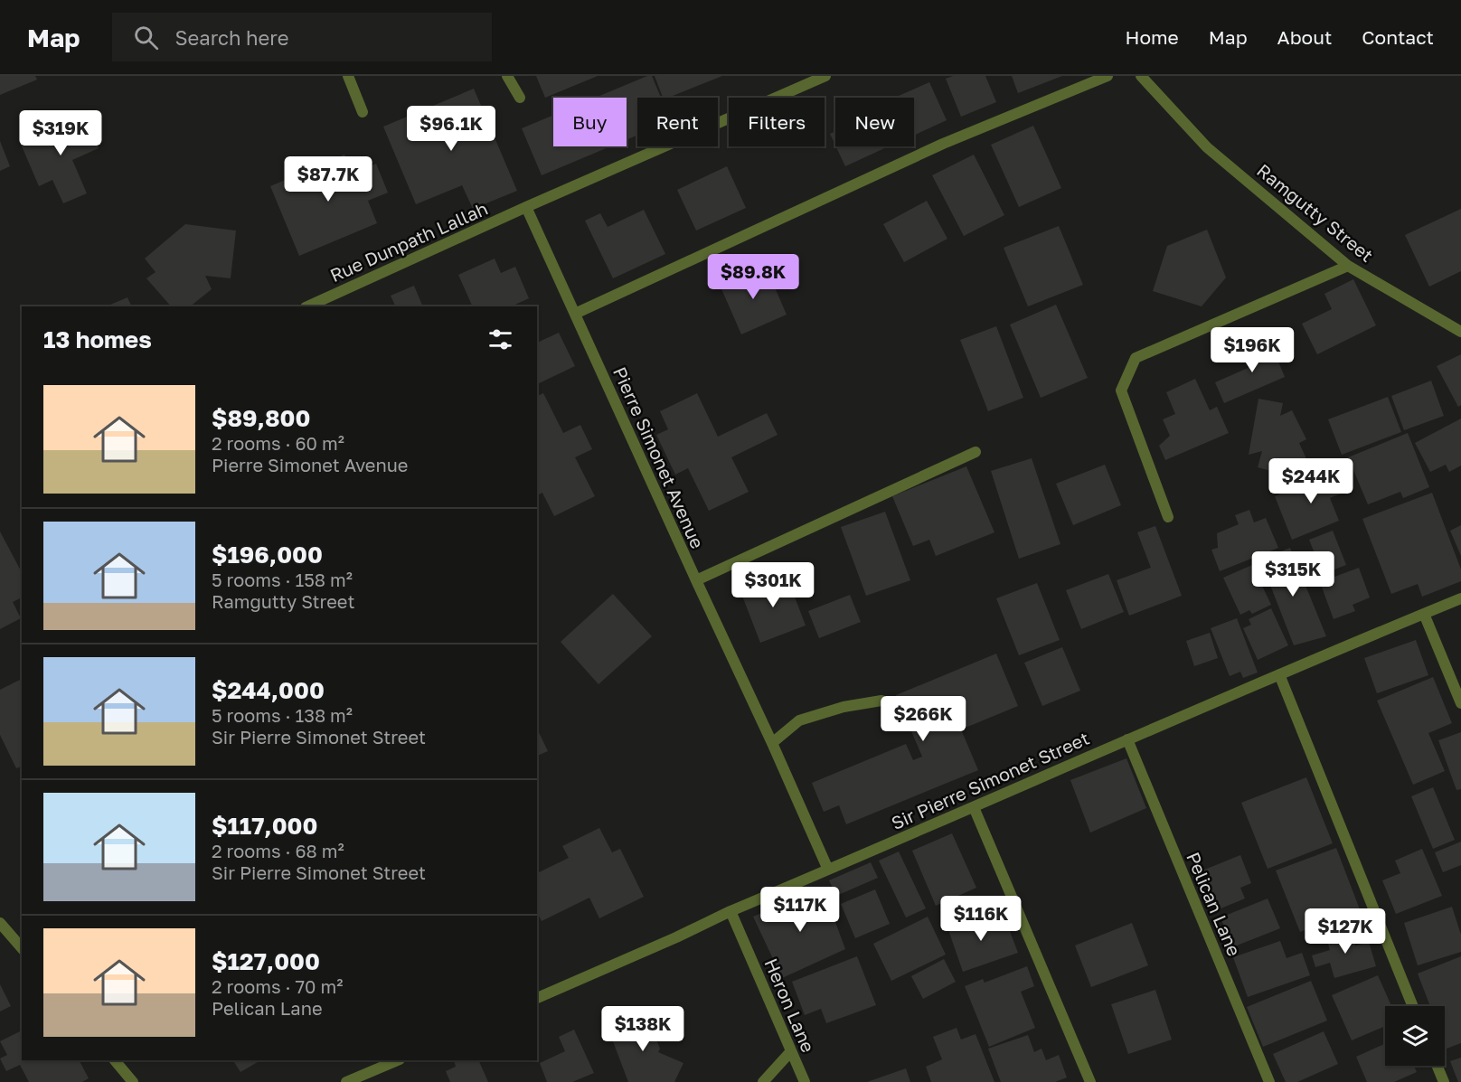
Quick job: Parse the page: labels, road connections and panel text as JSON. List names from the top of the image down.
{
  "streets": {
    "street": [
      "Ramgutty Street",
      "Rue Dunpath Lallah",
      "Pierre Simonet Avenue",
      "Sir Pierre Simonet Street",
      "Pelican Lane",
      "Heron Lane"
    ]
  },
  "crossings": [
    ["Rue Dunpath Lallah", "Pierre Simonet Avenue"],
    ["Pierre Simonet Avenue", "Sir Pierre Simonet Street"],
    ["Sir Pierre Simonet Street", "Pelican Lane"],
    ["Sir Pierre Simonet Street", "Heron Lane"]
  ],
  "page": {
    "header": "Map",
    "search": "Search here",
    "nav": [
      "Home",
      "Map",
      "About",
      "Contact"
    ],
    "chip": [
      "Buy",
      "Rent",
      "Filters",
      "New"
    ],
    "price": [
      "$96.1K",
      "$319K",
      "$87.7K",
      "$89.8K",
      "$196K",
      "$244K",
      "$315K",
      "$301K",
      "$266K",
      "$117K",
      "$116K",
      "$127K",
      "$138K"
    ],
    "heading": "13 homes",
    "list": [
      {
        "name": "$89,800",
        "note": "2 rooms · 60 m² · Pierre Simonet Avenue"
      },
      {
        "name": "$196,000",
        "note": "5 rooms · 158 m² · Ramgutty Street"
      },
      {
        "name": "$244,000",
        "note": "5 rooms · 138 m² · Sir Pierre Simonet Street"
      },
      {
        "name": "$117,000",
        "note": "2 rooms · 68 m² · Sir Pierre Simonet Street"
      },
      {
        "name": "$127,000",
        "note": "2 rooms · 70 m² · Pelican Lane"
      }
    ]
  }
}
